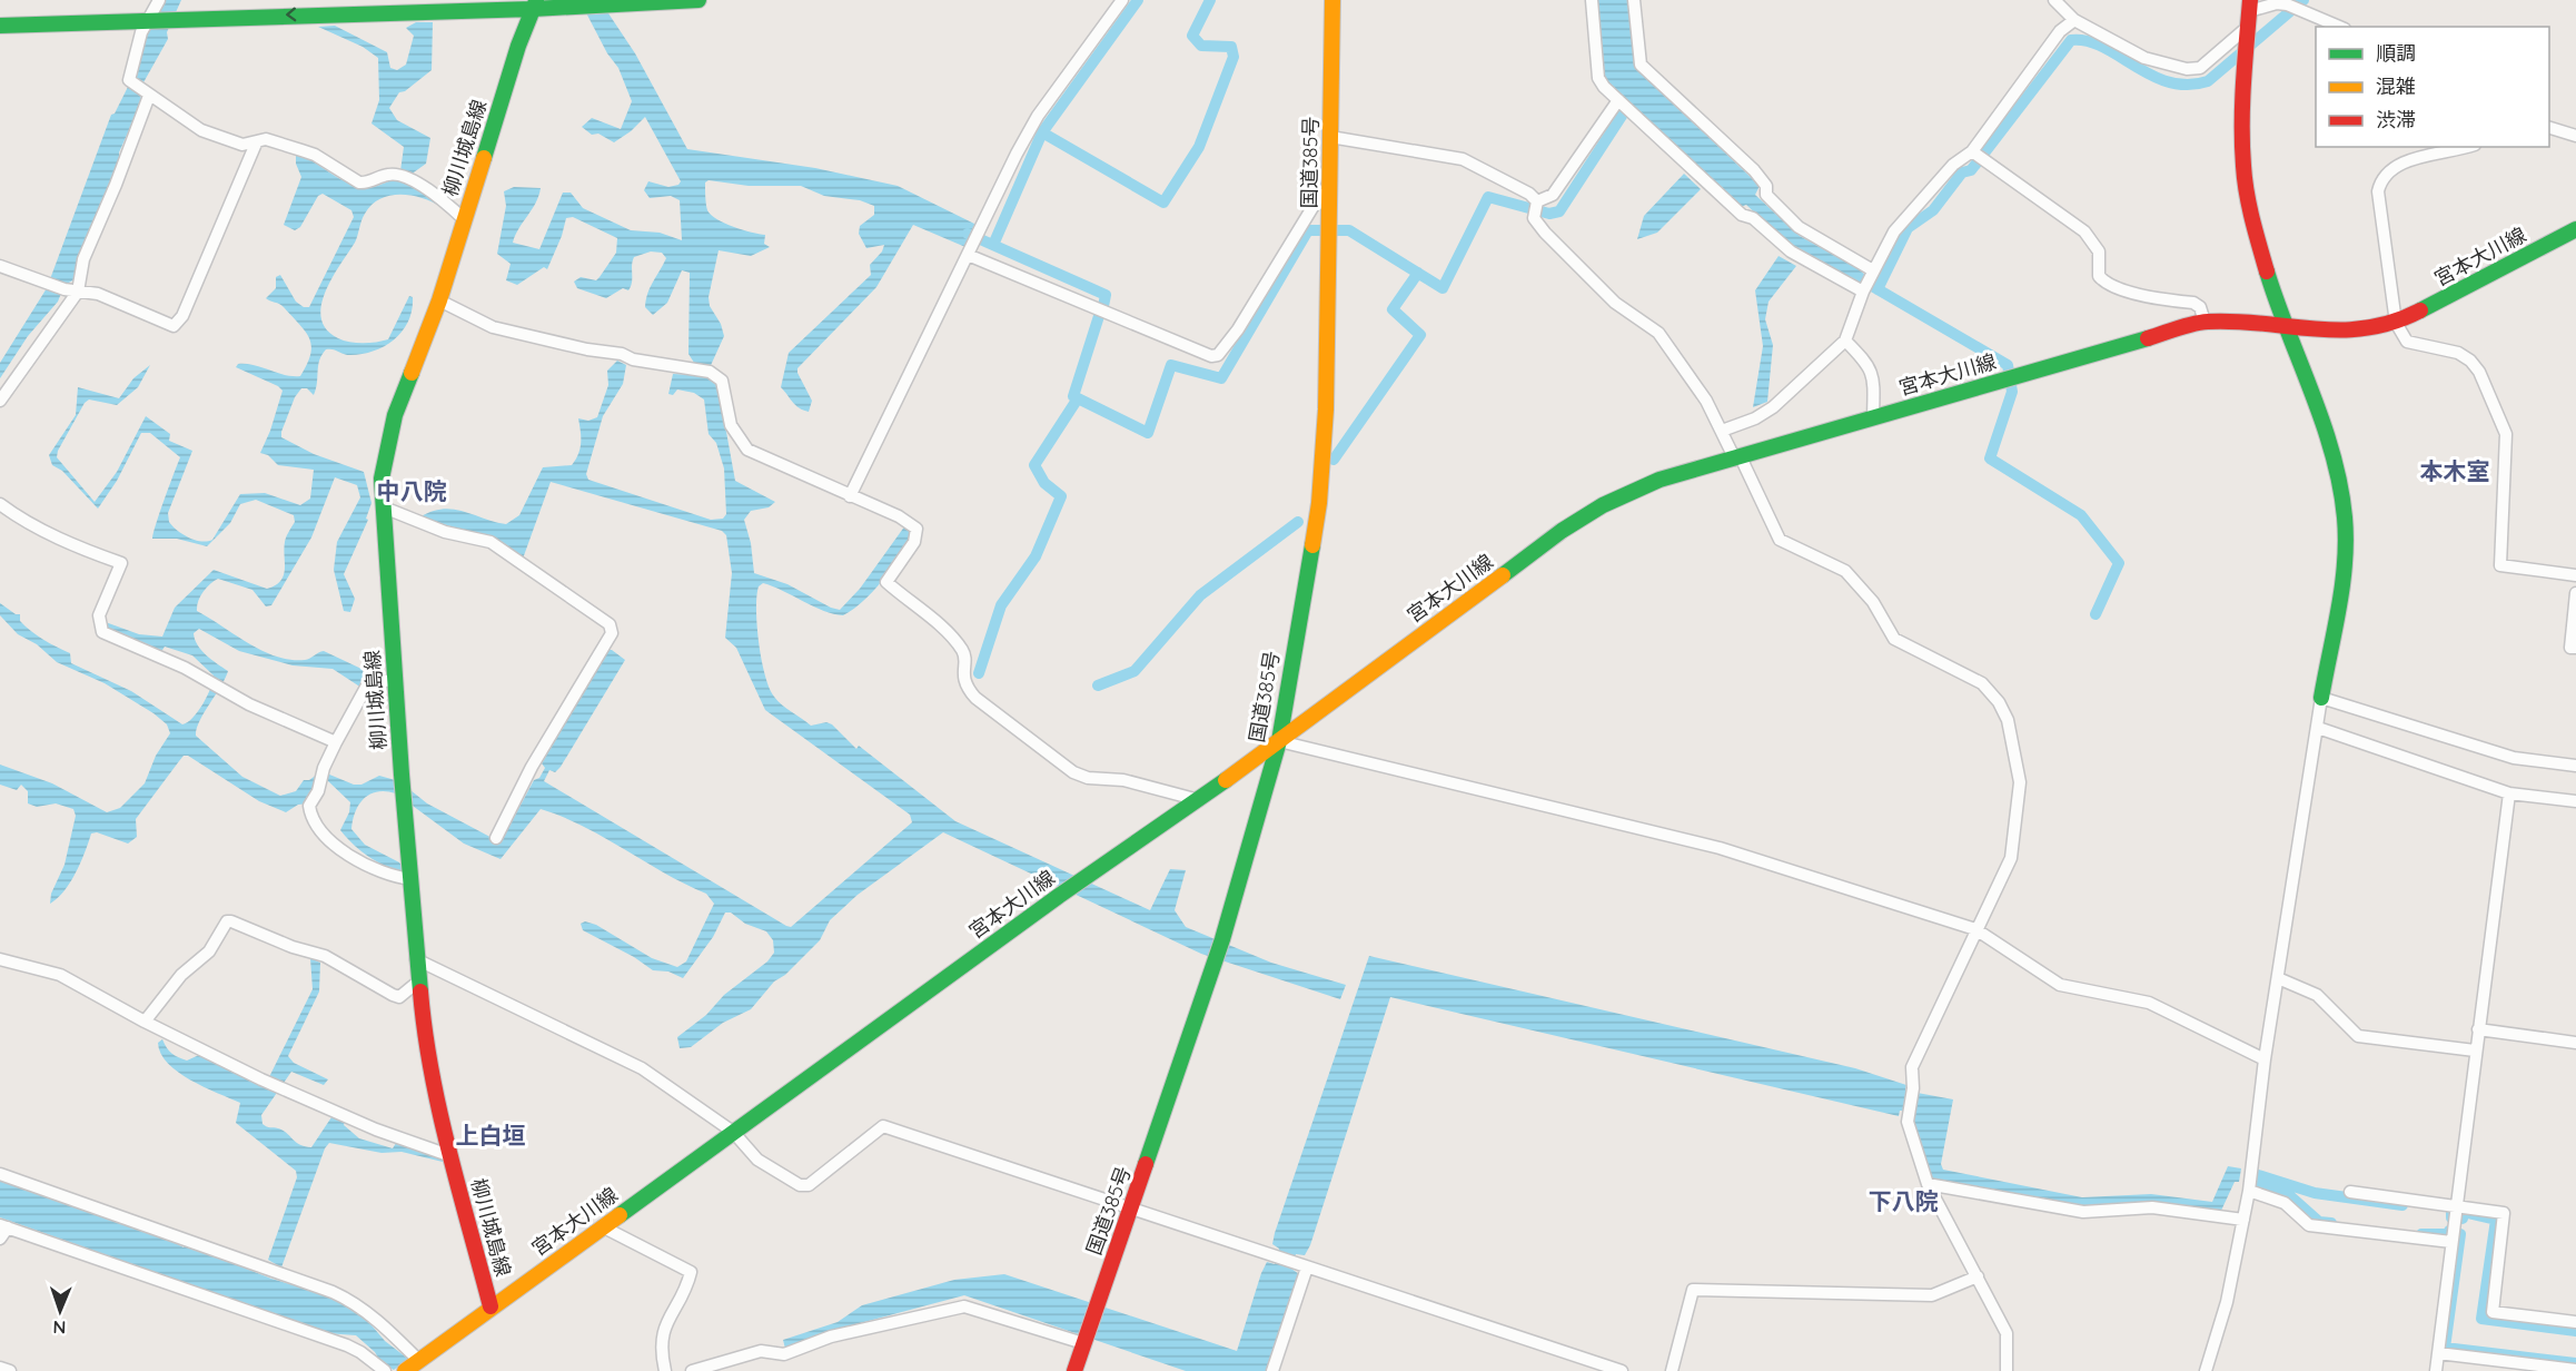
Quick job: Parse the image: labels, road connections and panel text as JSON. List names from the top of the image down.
{
  "streets": {
    "main road": ["柳川城島線", "国道385号", "宮本大川線"]
  },
  "crossings": [
    ["柳川城島線", "宮本大川線"],
    ["国道385号", "宮本大川線"]
  ],
  "districts": [
    "本木室",
    "中八院",
    "上白垣",
    "下八院"
  ],
  "legend": ["順調", "混雑", "渋滞"],
  "north": "bottom"
}
